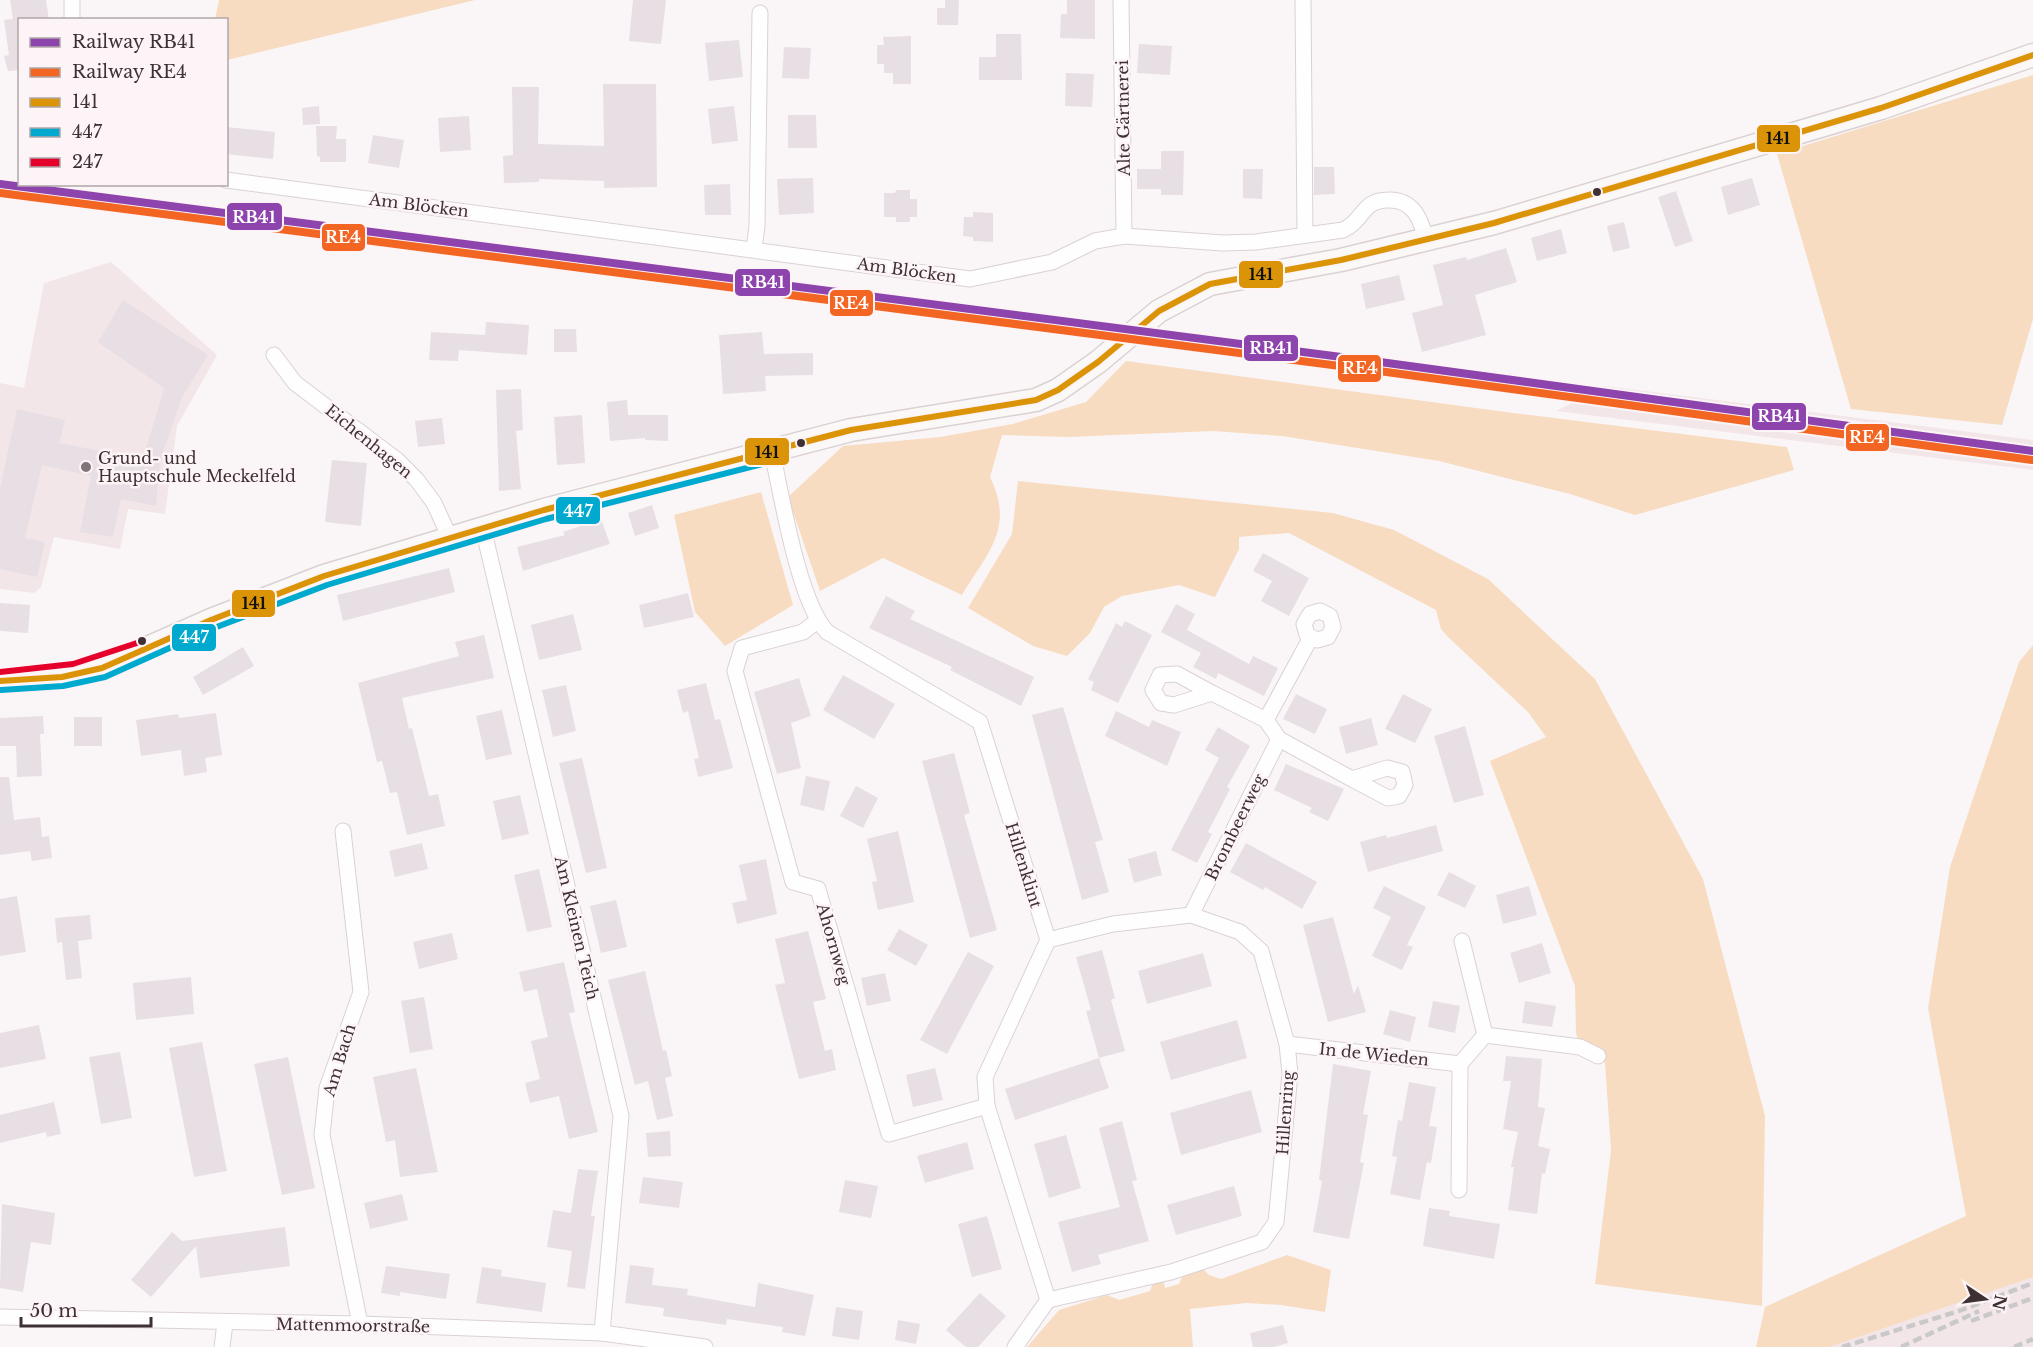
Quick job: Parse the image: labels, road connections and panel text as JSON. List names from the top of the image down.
{
  "streets": {
    "street": [
      "Alte Gärtnerei",
      "Am Blöcken",
      "Eichenhagen",
      "Brombeerweg",
      "Hillenklint",
      "Am Kleinen Teich",
      "Ahornweg",
      "In de Wieden",
      "Am Bach",
      "Hillenring",
      "Mattenmoorstraße"
    ]
  },
  "crossings": [
    ["Alte Gärtnerei", "Am Blöcken"],
    ["Brombeerweg", "Hillenring"],
    ["Hillenklint", "Ahornweg"],
    ["Hillenklint", "Hillenring"],
    ["Am Kleinen Teich", "Mattenmoorstraße"],
    ["In de Wieden", "Hillenring"],
    ["Am Bach", "Mattenmoorstraße"]
  ],
  "places": ["Grund- und Hauptschule Meckelfeld"],
  "lines": [
    "transit line 141",
    "rail line RB41",
    "rail line RE4",
    "transit line 447",
    "transit line 247"
  ],
  "legend": [
    "Railway RB41",
    "Railway RE4",
    "141",
    "447",
    "247"
  ],
  "scale_bar": "50 m",
  "north": "right"
}
